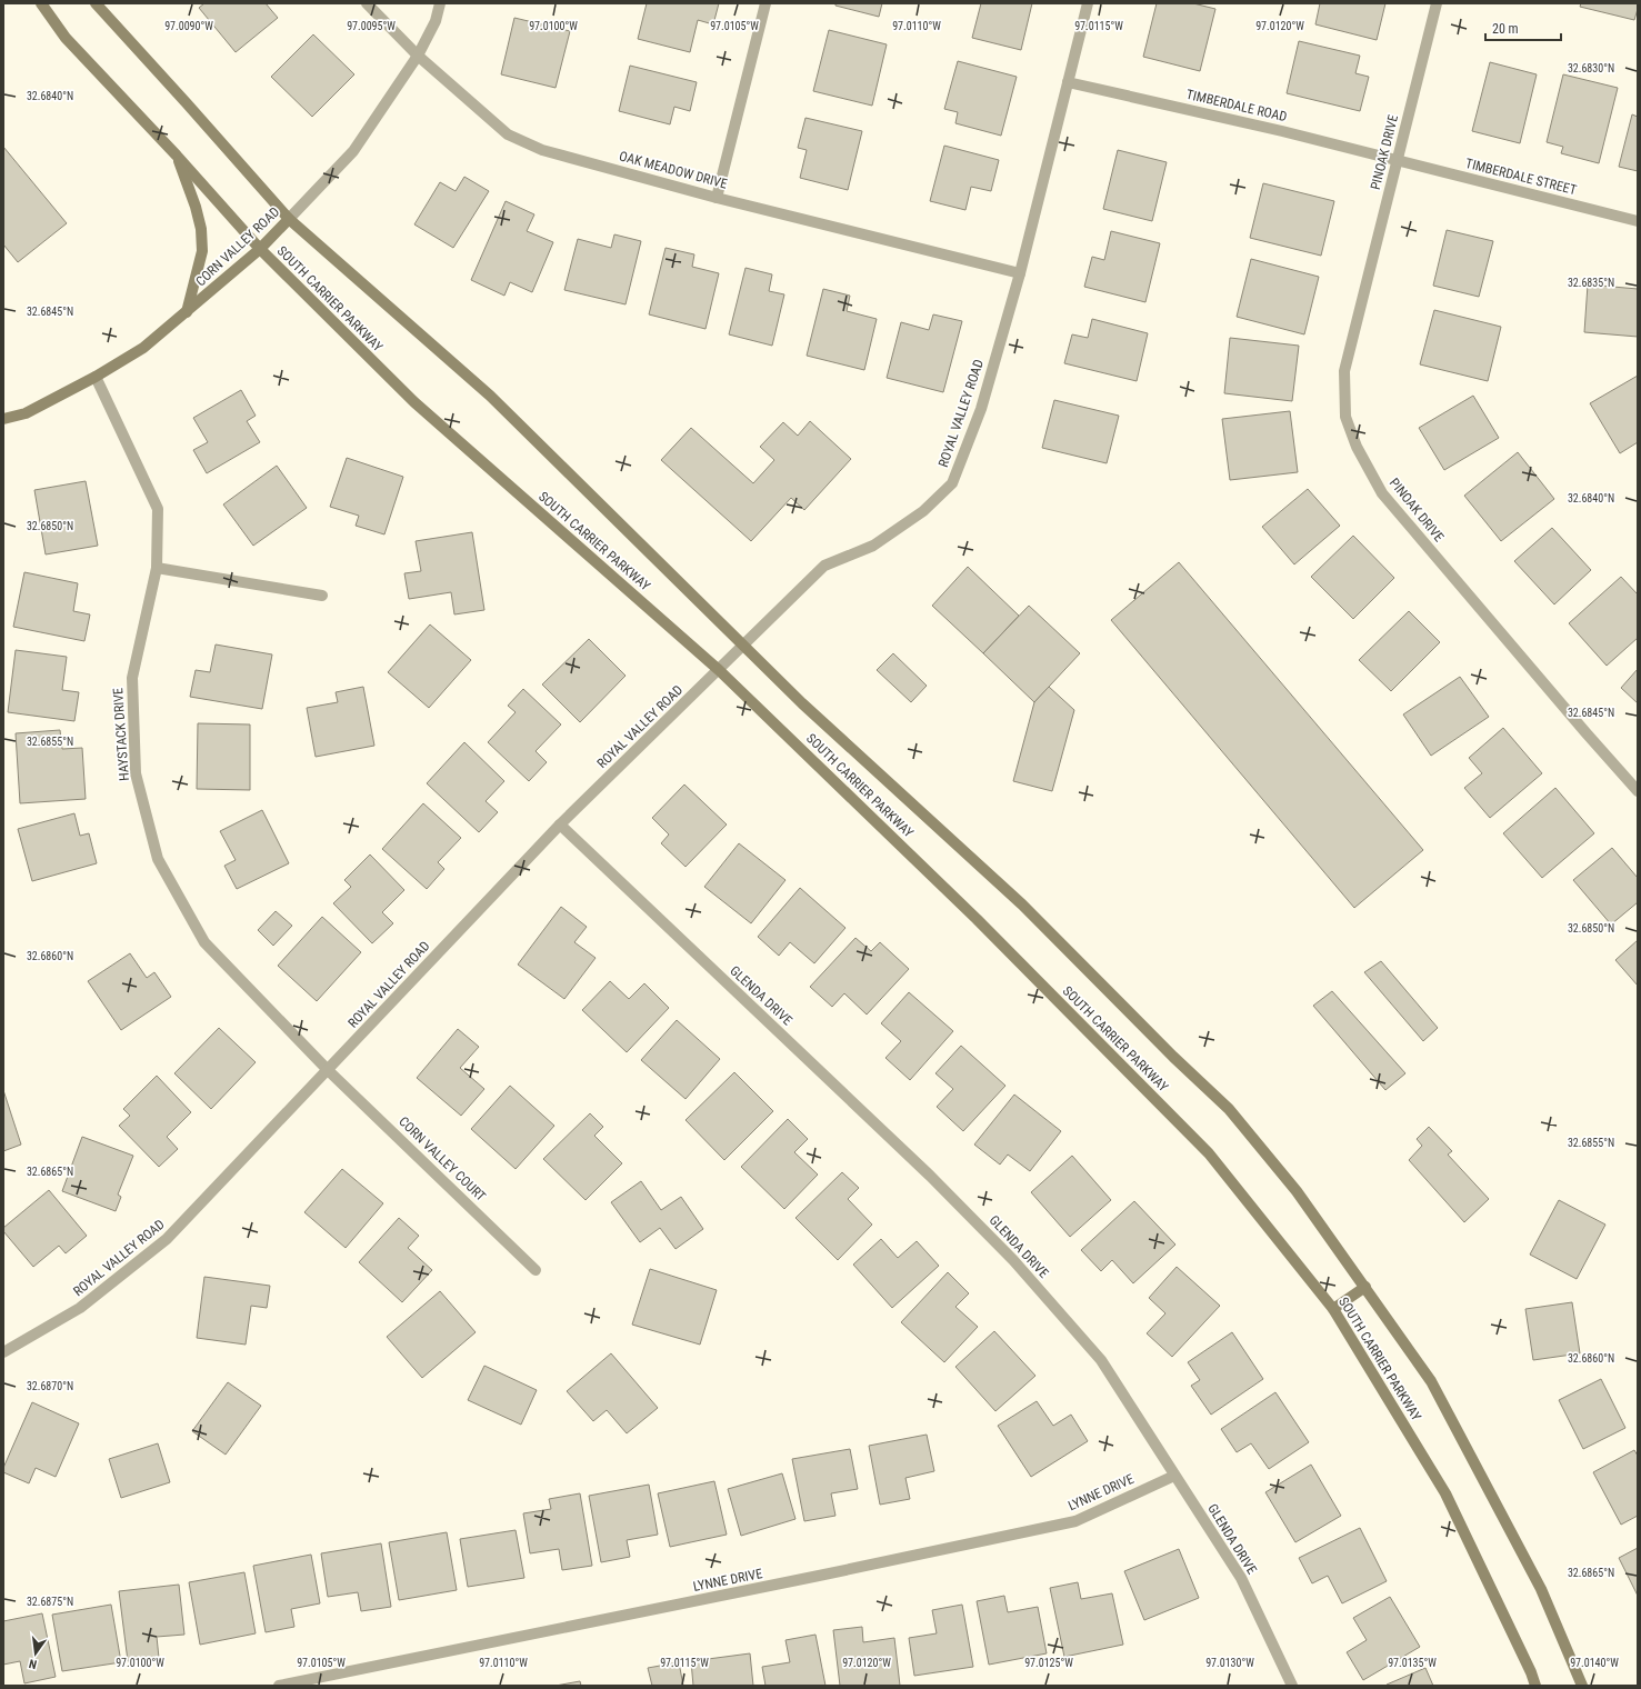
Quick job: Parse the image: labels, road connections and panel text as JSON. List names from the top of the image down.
{
  "streets": {
    "main road": ["CORN VALLEY ROAD", "SOUTH CARRIER PARKWAY"],
    "street": [
      "TIMBERDALE ROAD",
      "PINOAK DRIVE",
      "OAK MEADOW DRIVE",
      "TIMBERDALE STREET",
      "ROYAL VALLEY ROAD",
      "HAYSTACK DRIVE",
      "GLENDA DRIVE",
      "CORN VALLEY COURT",
      "LYNNE DRIVE"
    ]
  },
  "crossings": [
    ["TIMBERDALE ROAD", "PINOAK DRIVE"],
    ["TIMBERDALE ROAD", "TIMBERDALE STREET"],
    ["TIMBERDALE ROAD", "ROYAL VALLEY ROAD"],
    ["PINOAK DRIVE", "TIMBERDALE STREET"],
    ["OAK MEADOW DRIVE", "CORN VALLEY ROAD"],
    ["OAK MEADOW DRIVE", "ROYAL VALLEY ROAD"],
    ["CORN VALLEY ROAD", "SOUTH CARRIER PARKWAY"],
    ["CORN VALLEY ROAD", "HAYSTACK DRIVE"],
    ["SOUTH CARRIER PARKWAY", "ROYAL VALLEY ROAD"],
    ["ROYAL VALLEY ROAD", "HAYSTACK DRIVE"],
    ["ROYAL VALLEY ROAD", "GLENDA DRIVE"],
    ["ROYAL VALLEY ROAD", "CORN VALLEY COURT"],
    ["HAYSTACK DRIVE", "CORN VALLEY COURT"],
    ["GLENDA DRIVE", "LYNNE DRIVE"]
  ],
  "scale_bar": "20 m",
  "north": "bottom",
  "coordinates": [
    "97.0090°W",
    "97.0095°W",
    "97.0100°W",
    "97.0105°W",
    "97.0110°W",
    "97.0115°W",
    "97.0120°W",
    "32.6830°N",
    "32.6840°N",
    "32.6835°N",
    "32.6845°N",
    "32.6850°N",
    "32.6855°N",
    "32.6860°N",
    "32.6865°N",
    "32.6870°N",
    "32.6875°N",
    "97.0125°W",
    "97.0130°W",
    "97.0135°W",
    "97.0140°W"
  ]
}
